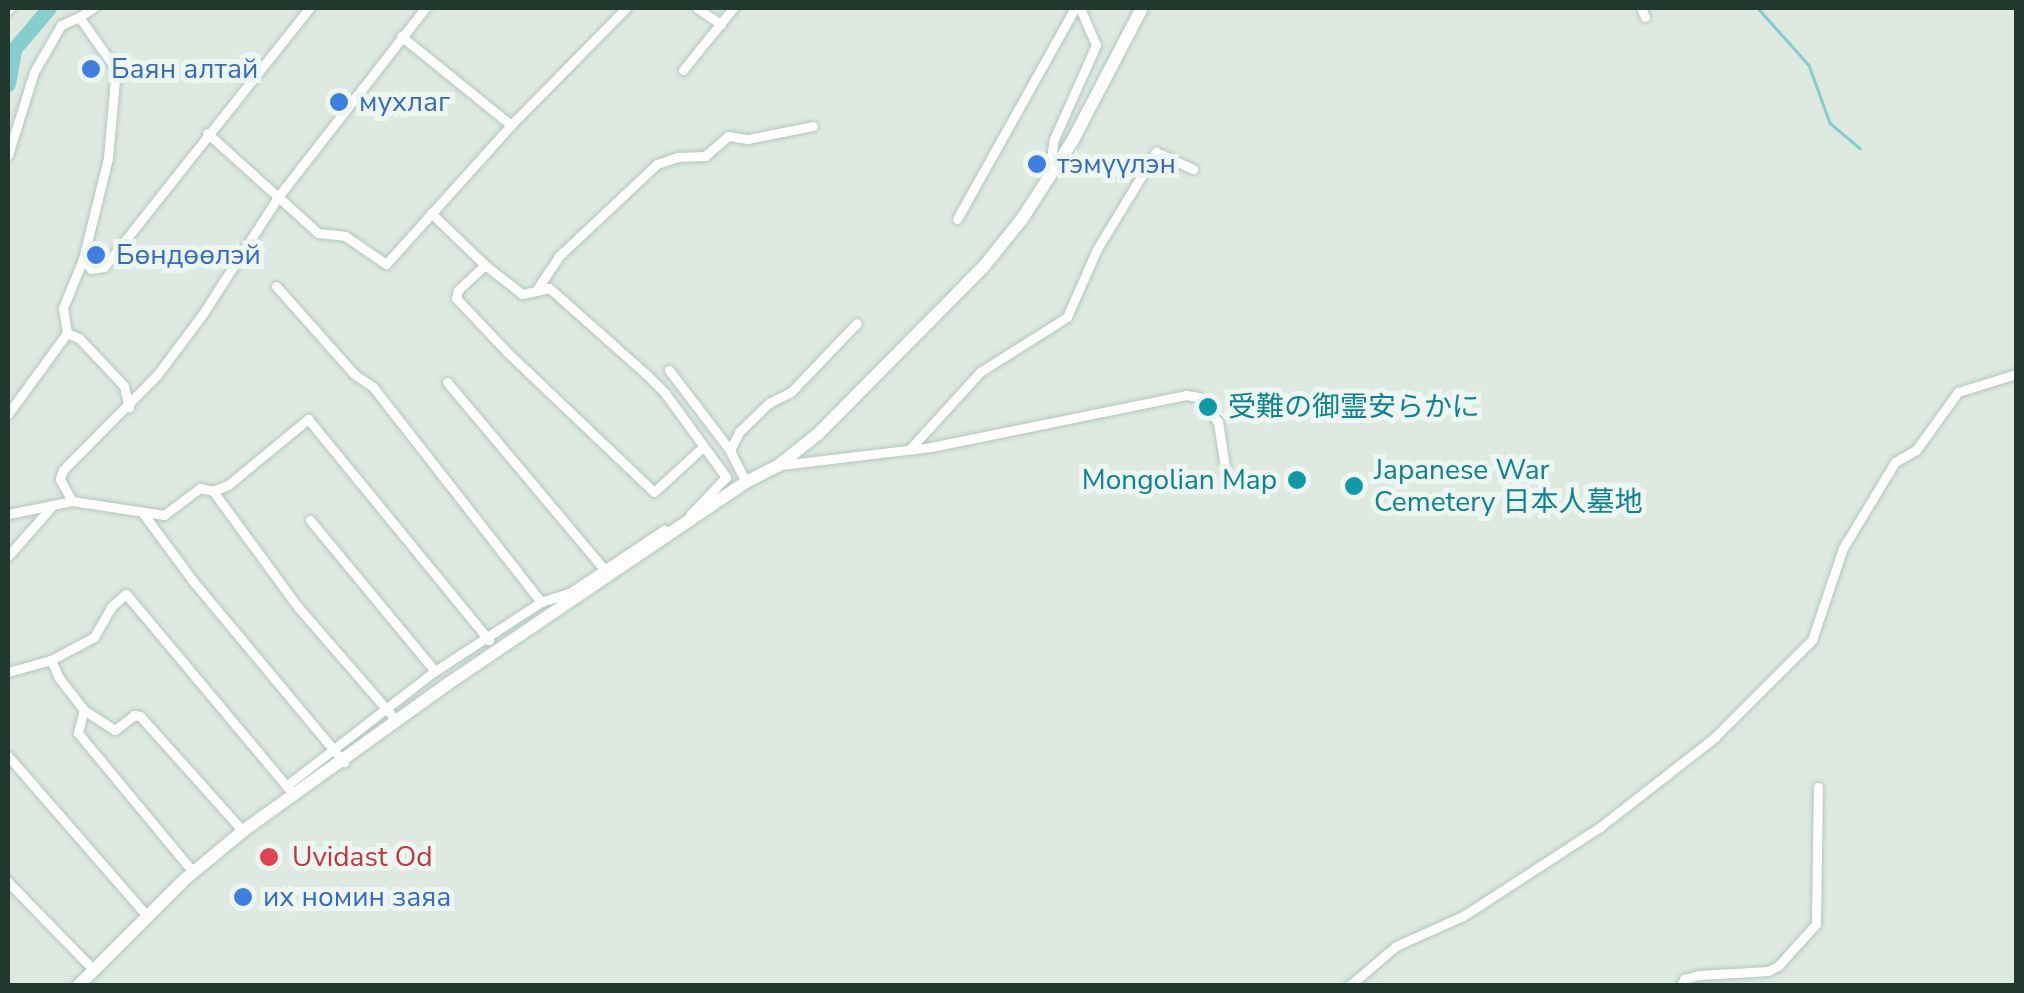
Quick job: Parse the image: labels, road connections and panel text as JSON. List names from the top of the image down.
{
  "places": [
    "Баян алтай",
    "мухлаг",
    "тэмүүлэн",
    "Бөндөөлэй",
    "受難の御霊安らかに",
    "Mongolian Map",
    "Japanese War Cemetery 日本人墓地",
    "Uvidast Od",
    "их номин заяа"
  ]
}
